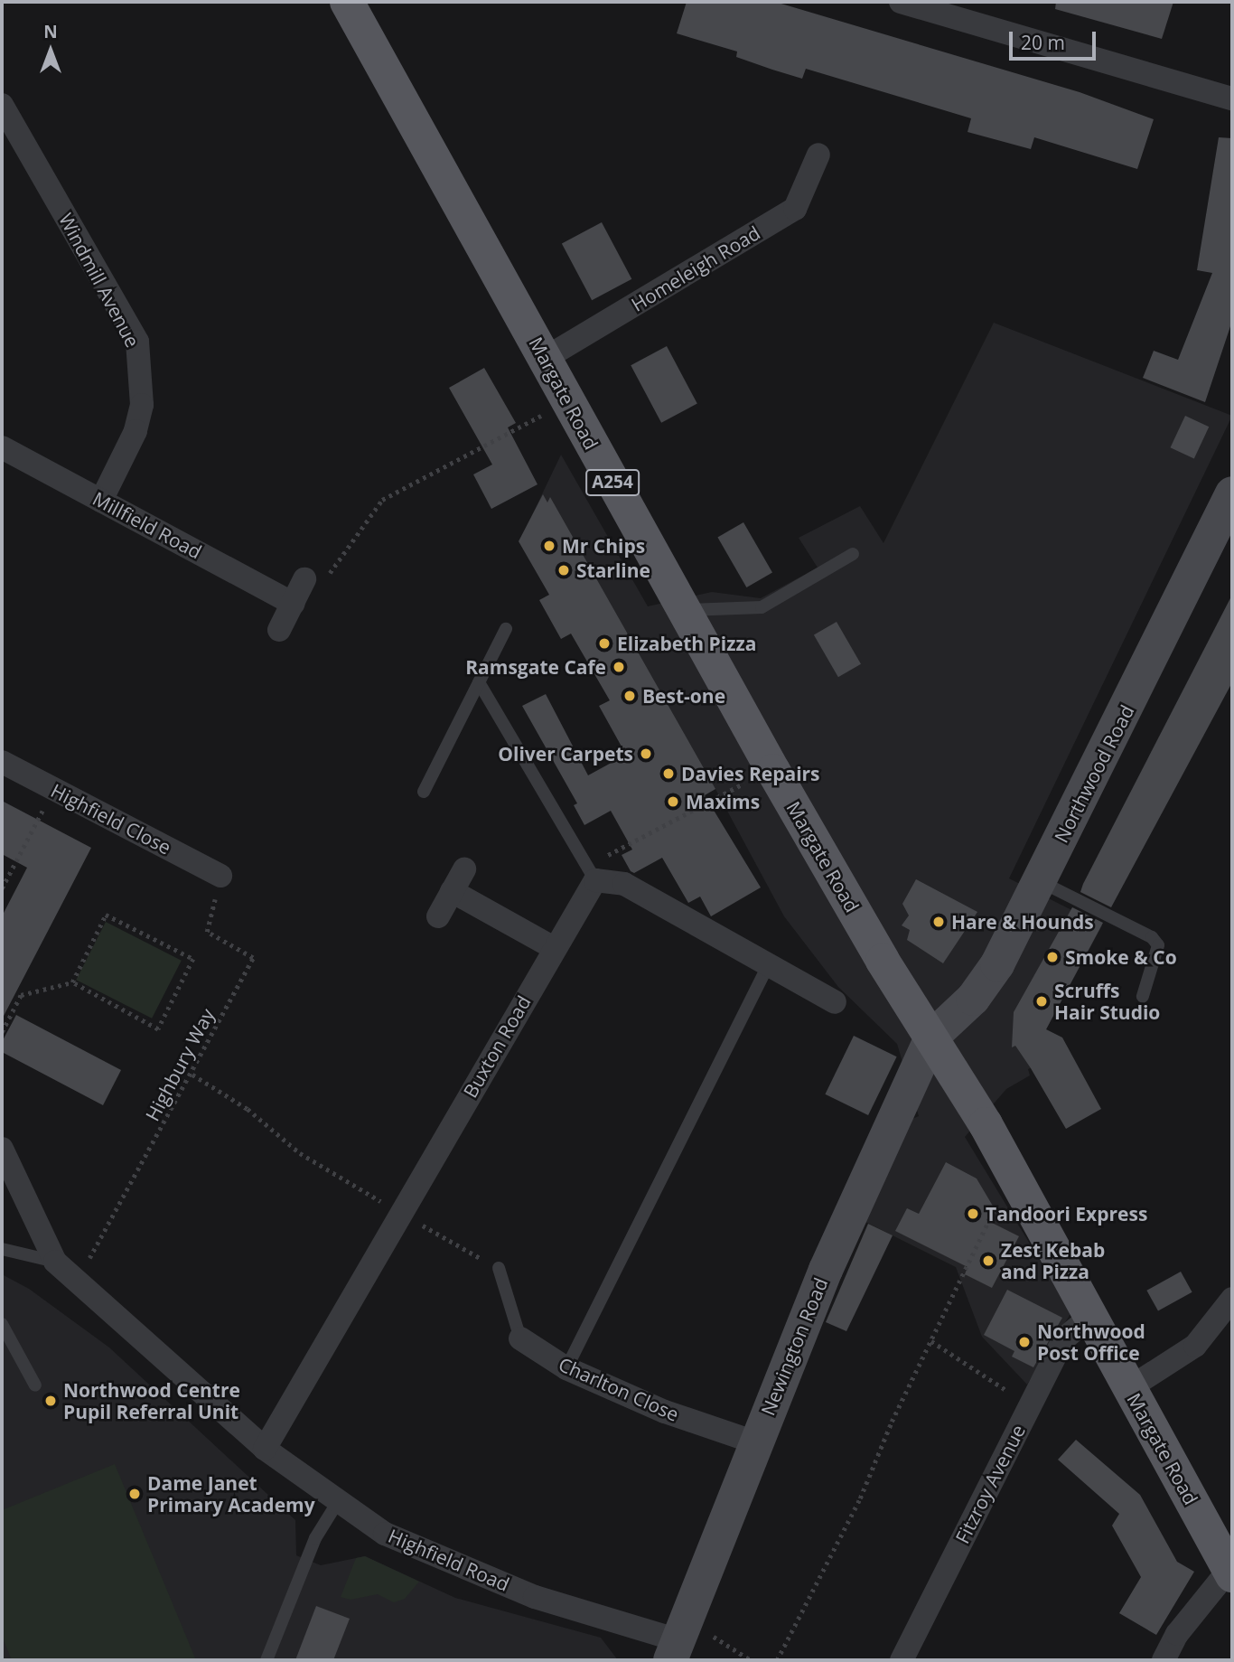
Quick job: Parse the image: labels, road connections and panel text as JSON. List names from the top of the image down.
{
  "streets": {
    "main road": [
      "Margate Road",
      "A254",
      "Northwood Road",
      "Newington Road"
    ],
    "street": [
      "Homeleigh Road",
      "Windmill Avenue",
      "Millfield Road",
      "Highfield Close",
      "Buxton Road",
      "Charlton Close",
      "Fitzroy Avenue",
      "Highfield Road"
    ],
    "path": ["Highbury Way"]
  },
  "crossings": [
    ["Homeleigh Road", "Margate Road"],
    ["Windmill Avenue", "Millfield Road"],
    ["Margate Road", "Northwood Road"],
    ["Margate Road", "Newington Road"],
    ["Margate Road", "Fitzroy Avenue"],
    ["Northwood Road", "Newington Road"],
    ["Highfield Close", "Highbury Way"],
    ["Buxton Road", "Highfield Road"],
    ["Highbury Way", "Highfield Road"],
    ["Newington Road", "Charlton Close"],
    ["Newington Road", "Highfield Road"]
  ],
  "places": [
    "Mr Chips",
    "Starline",
    "Elizabeth Pizza",
    "Ramsgate Cafe",
    "Best-one",
    "Oliver Carpets",
    "Davies Repairs",
    "Maxims",
    "Hare & Hounds",
    "Smoke & Co",
    "Scruffs Hair Studio",
    "Tandoori Express",
    "Zest Kebab and Pizza",
    "Northwood Post Office",
    "Northwood Centre Pupil Referral Unit",
    "Dame Janet Primary Academy"
  ],
  "scale_bar": "20 m",
  "north": "top"
}
